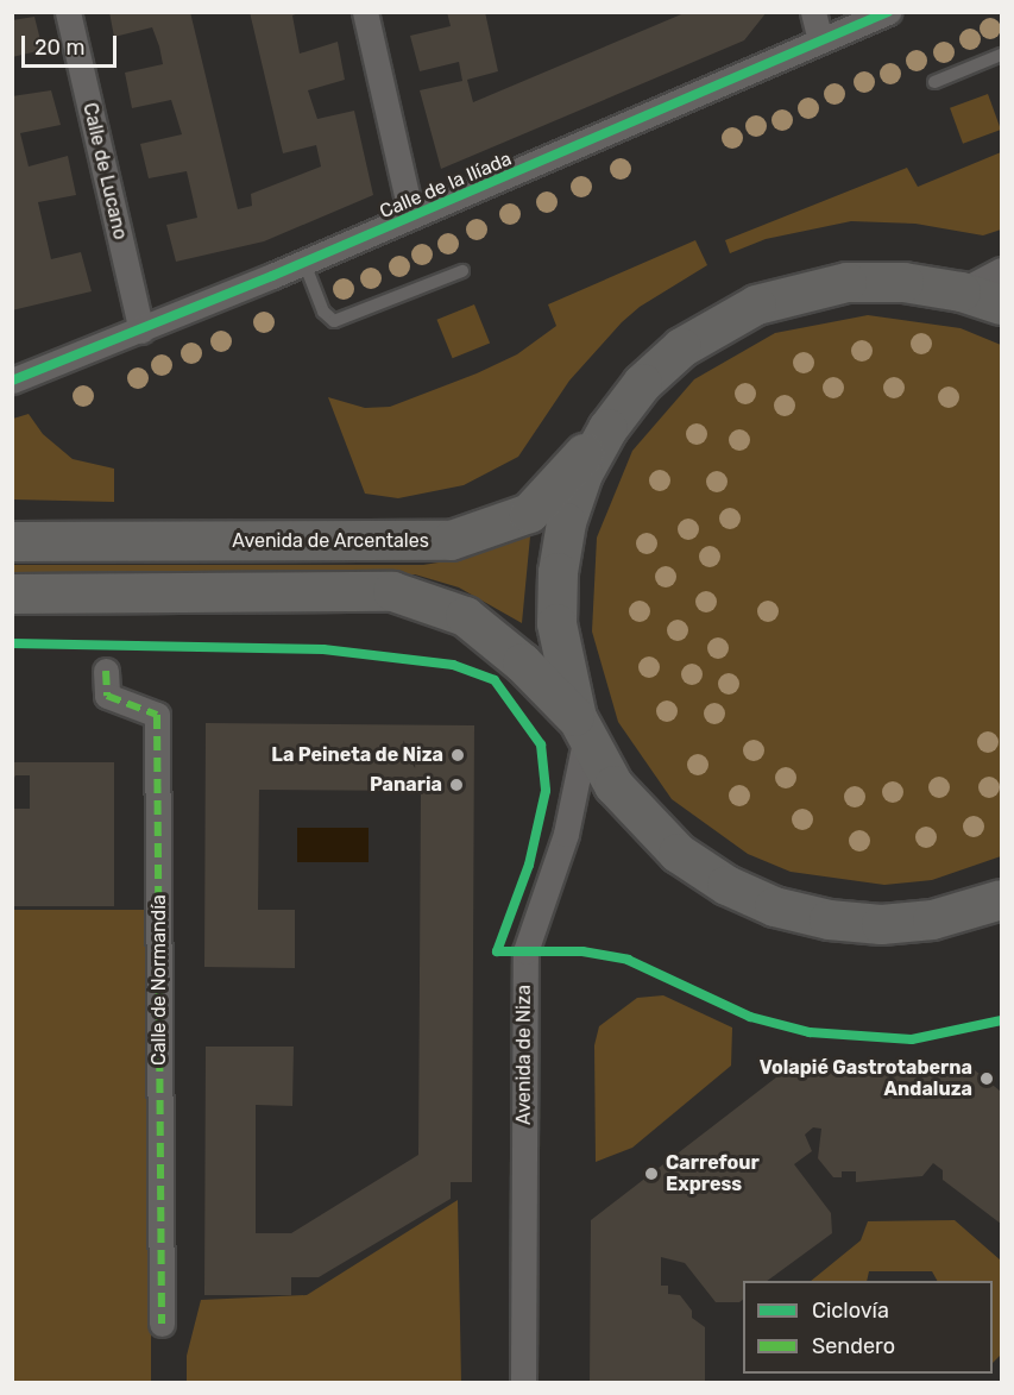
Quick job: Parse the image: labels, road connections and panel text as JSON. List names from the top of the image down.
{
  "streets": {
    "main road": ["Avenida de Arcentales"],
    "street": [
      "Calle de Lucano",
      "Calle de la Ilíada",
      "Calle de Normandía",
      "Avenida de Niza"
    ]
  },
  "crossings": [
    ["Calle de Lucano", "Calle de la Ilíada"]
  ],
  "places": [
    "La Peineta de Niza",
    "Panaria",
    "Volapié Gastrotaberna Andaluza",
    "Carrefour Express"
  ],
  "legend": ["Ciclovía", "Sendero"],
  "scale_bar": "20 m"
}
